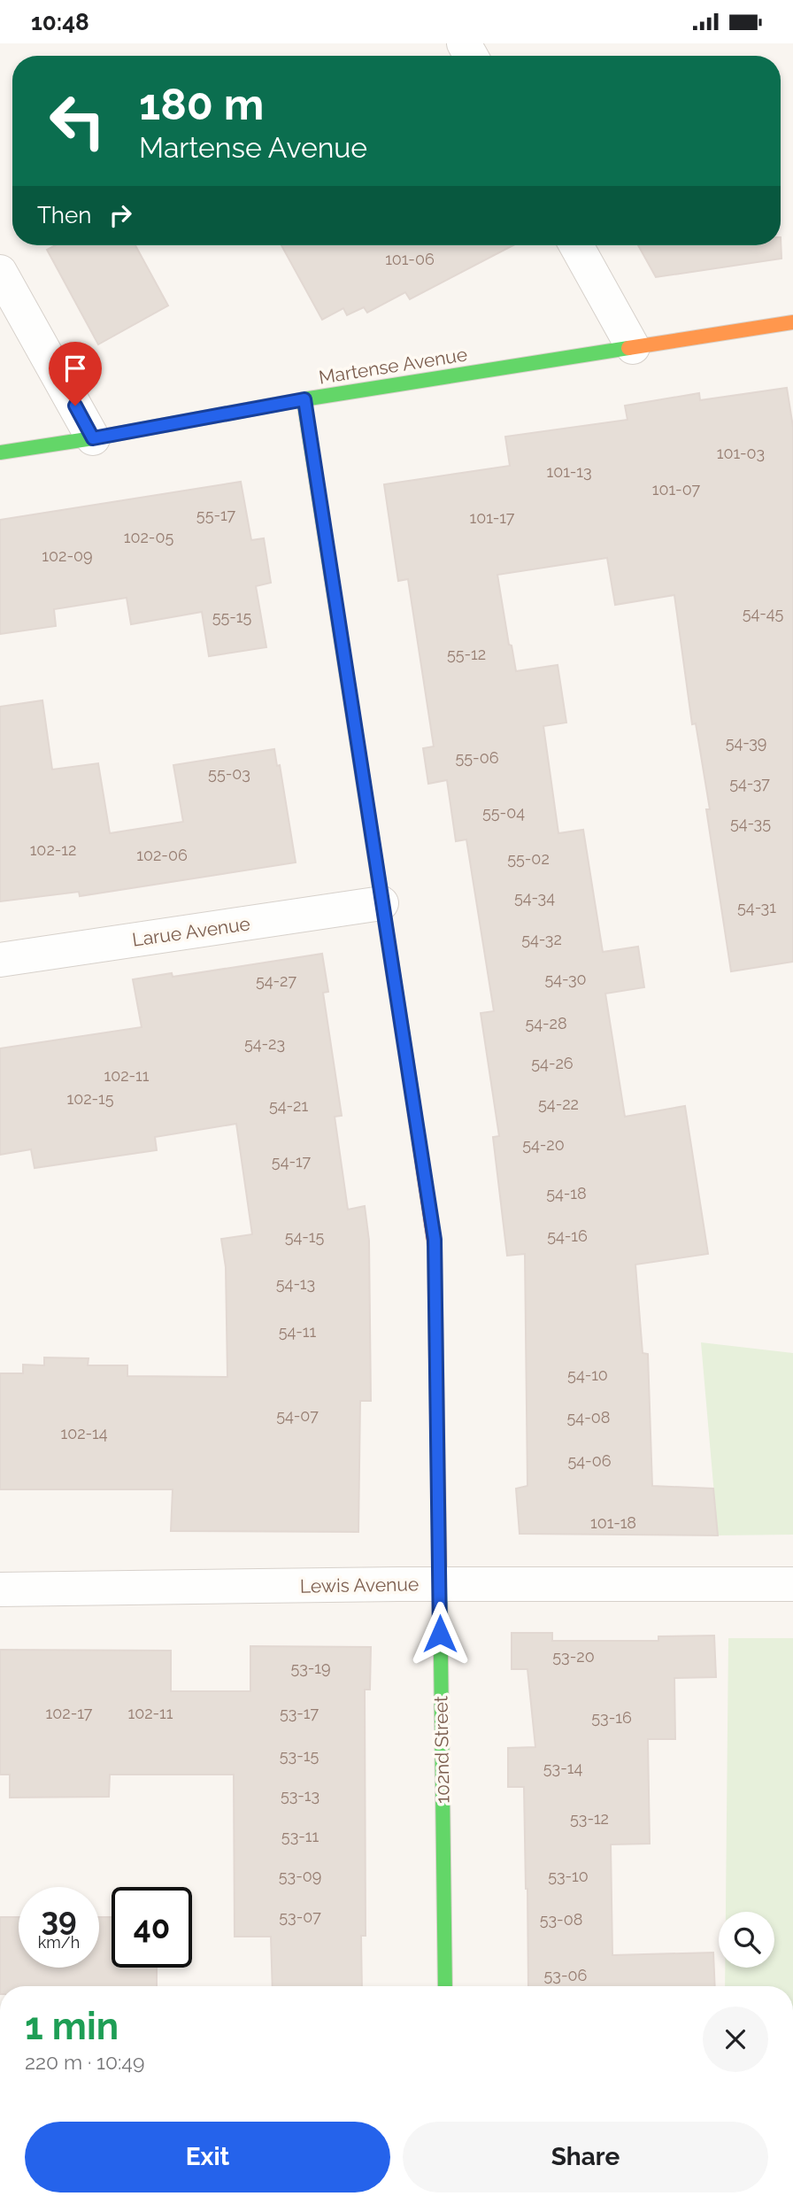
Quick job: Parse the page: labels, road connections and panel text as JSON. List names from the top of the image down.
{
  "streets": {
    "street": [
      "Martense Avenue",
      "Larue Avenue",
      "Lewis Avenue",
      "102nd Street"
    ]
  },
  "crossings": [
    ["Martense Avenue", "102nd Street"],
    ["Larue Avenue", "102nd Street"],
    ["Lewis Avenue", "102nd Street"]
  ],
  "house_numbers": [
    "101-06",
    "101-03",
    "101-13",
    "101-07",
    "55-17",
    "101-17",
    "102-05",
    "102-09",
    "54-45",
    "55-15",
    "55-12",
    "54-39",
    "55-06",
    "55-03",
    "54-37",
    "55-04",
    "54-35",
    "102-12",
    "102-06",
    "55-02",
    "54-34",
    "54-31",
    "54-32",
    "54-30",
    "54-27",
    "54-28",
    "54-23",
    "54-26",
    "102-11",
    "102-15",
    "54-22",
    "54-21",
    "54-20",
    "54-17",
    "54-18",
    "54-16",
    "54-15",
    "54-13",
    "54-11",
    "54-10",
    "54-07",
    "54-08",
    "102-14",
    "54-06",
    "101-18",
    "53-20",
    "53-19",
    "102-17",
    "102-11",
    "53-17",
    "53-16",
    "53-15",
    "53-14",
    "53-13",
    "53-12",
    "53-11",
    "53-09",
    "53-10",
    "53-07",
    "53-08",
    "53-06"
  ],
  "page": {
    "status": "10:48",
    "turn": ["180 m", "Martense Avenue"],
    "then": "Then",
    "speed": "39 km/h",
    "limit": "40",
    "heading": ["1 min", "220 m · 10:49"],
    "buttons": ["Exit", "Share"]
  }
}
